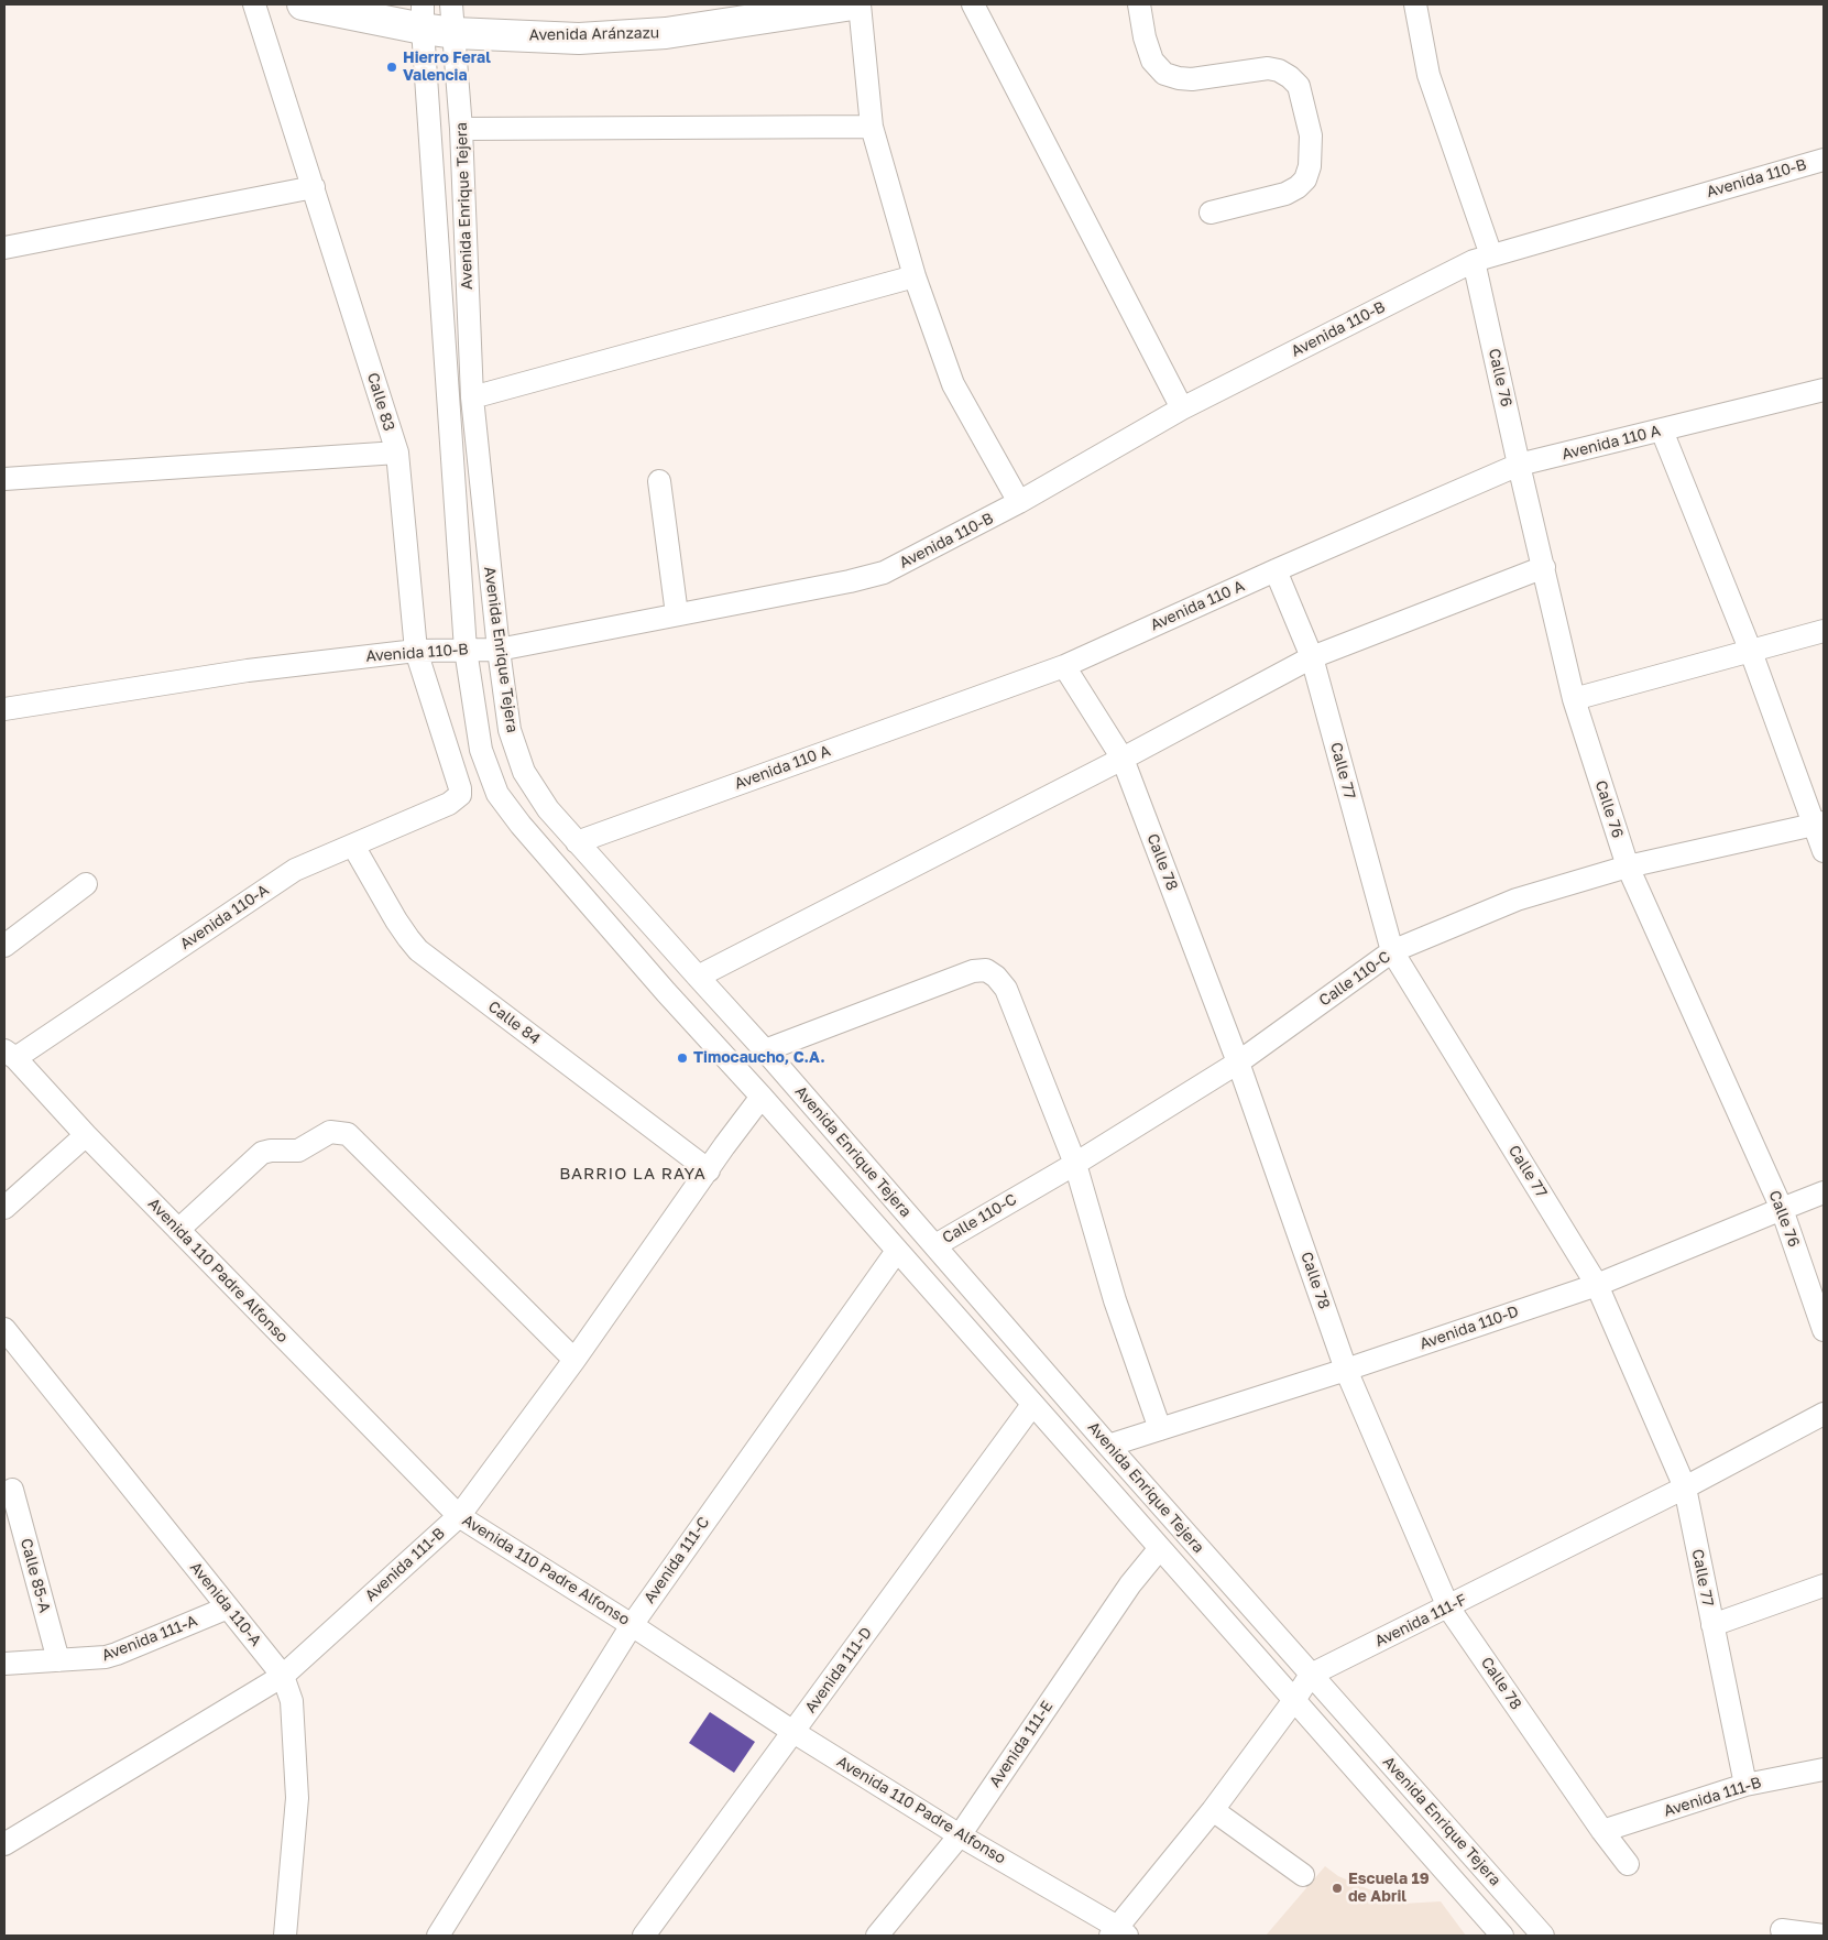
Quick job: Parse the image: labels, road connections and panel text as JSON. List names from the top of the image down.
{
  "streets": {
    "main road": ["Avenida Aránzazu"],
    "street": [
      "Avenida 110-B",
      "Avenida Enrique Tejera",
      "Calle 76",
      "Calle 83",
      "Avenida 110 A",
      "Calle 77",
      "Calle 78",
      "Avenida 110-A",
      "Calle 110-C",
      "Calle 84",
      "Avenida 110 Padre Alfonso",
      "Avenida 110-D",
      "Avenida 111-C",
      "Avenida 111-B",
      "Calle 85-A",
      "Avenida 111-F",
      "Avenida 111-A",
      "Avenida 111-D",
      "Avenida 111-E"
    ]
  },
  "crossings": [
    ["Avenida Aránzazu", "Avenida Enrique Tejera"],
    ["Avenida 110-B", "Avenida Enrique Tejera"],
    ["Avenida 110-B", "Calle 76"],
    ["Avenida 110-B", "Calle 83"],
    ["Avenida Enrique Tejera", "Avenida 110 A"],
    ["Avenida Enrique Tejera", "Calle 110-C"],
    ["Avenida Enrique Tejera", "Avenida 110-D"],
    ["Avenida Enrique Tejera", "Avenida 111-C"],
    ["Avenida Enrique Tejera", "Avenida 111-B"],
    ["Avenida Enrique Tejera", "Avenida 111-F"],
    ["Avenida Enrique Tejera", "Avenida 111-D"],
    ["Avenida Enrique Tejera", "Avenida 111-E"],
    ["Calle 76", "Avenida 110 A"],
    ["Calle 76", "Calle 110-C"],
    ["Calle 76", "Avenida 110-D"],
    ["Calle 83", "Avenida 110-A"],
    ["Avenida 110 A", "Calle 77"],
    ["Avenida 110 A", "Calle 78"],
    ["Calle 77", "Calle 110-C"],
    ["Calle 77", "Avenida 110-D"],
    ["Calle 77", "Avenida 111-B"],
    ["Calle 77", "Avenida 111-F"],
    ["Calle 78", "Calle 110-C"],
    ["Calle 78", "Avenida 110-D"],
    ["Calle 78", "Avenida 111-B"],
    ["Calle 78", "Avenida 111-F"],
    ["Avenida 110-A", "Calle 84"],
    ["Avenida 110-A", "Avenida 110 Padre Alfonso"],
    ["Avenida 110-A", "Avenida 111-B"],
    ["Avenida 110-A", "Avenida 111-A"],
    ["Calle 84", "Avenida 111-B"],
    ["Avenida 110 Padre Alfonso", "Avenida 111-C"],
    ["Avenida 110 Padre Alfonso", "Avenida 111-B"],
    ["Avenida 110 Padre Alfonso", "Avenida 111-D"],
    ["Avenida 110 Padre Alfonso", "Avenida 111-E"],
    ["Calle 85-A", "Avenida 111-A"]
  ],
  "districts": ["BARRIO LA RAYA"],
  "places": ["Hierro Feral Valencia", "Timocaucho, C.A.", "Escuela 19 de Abril"]
}
